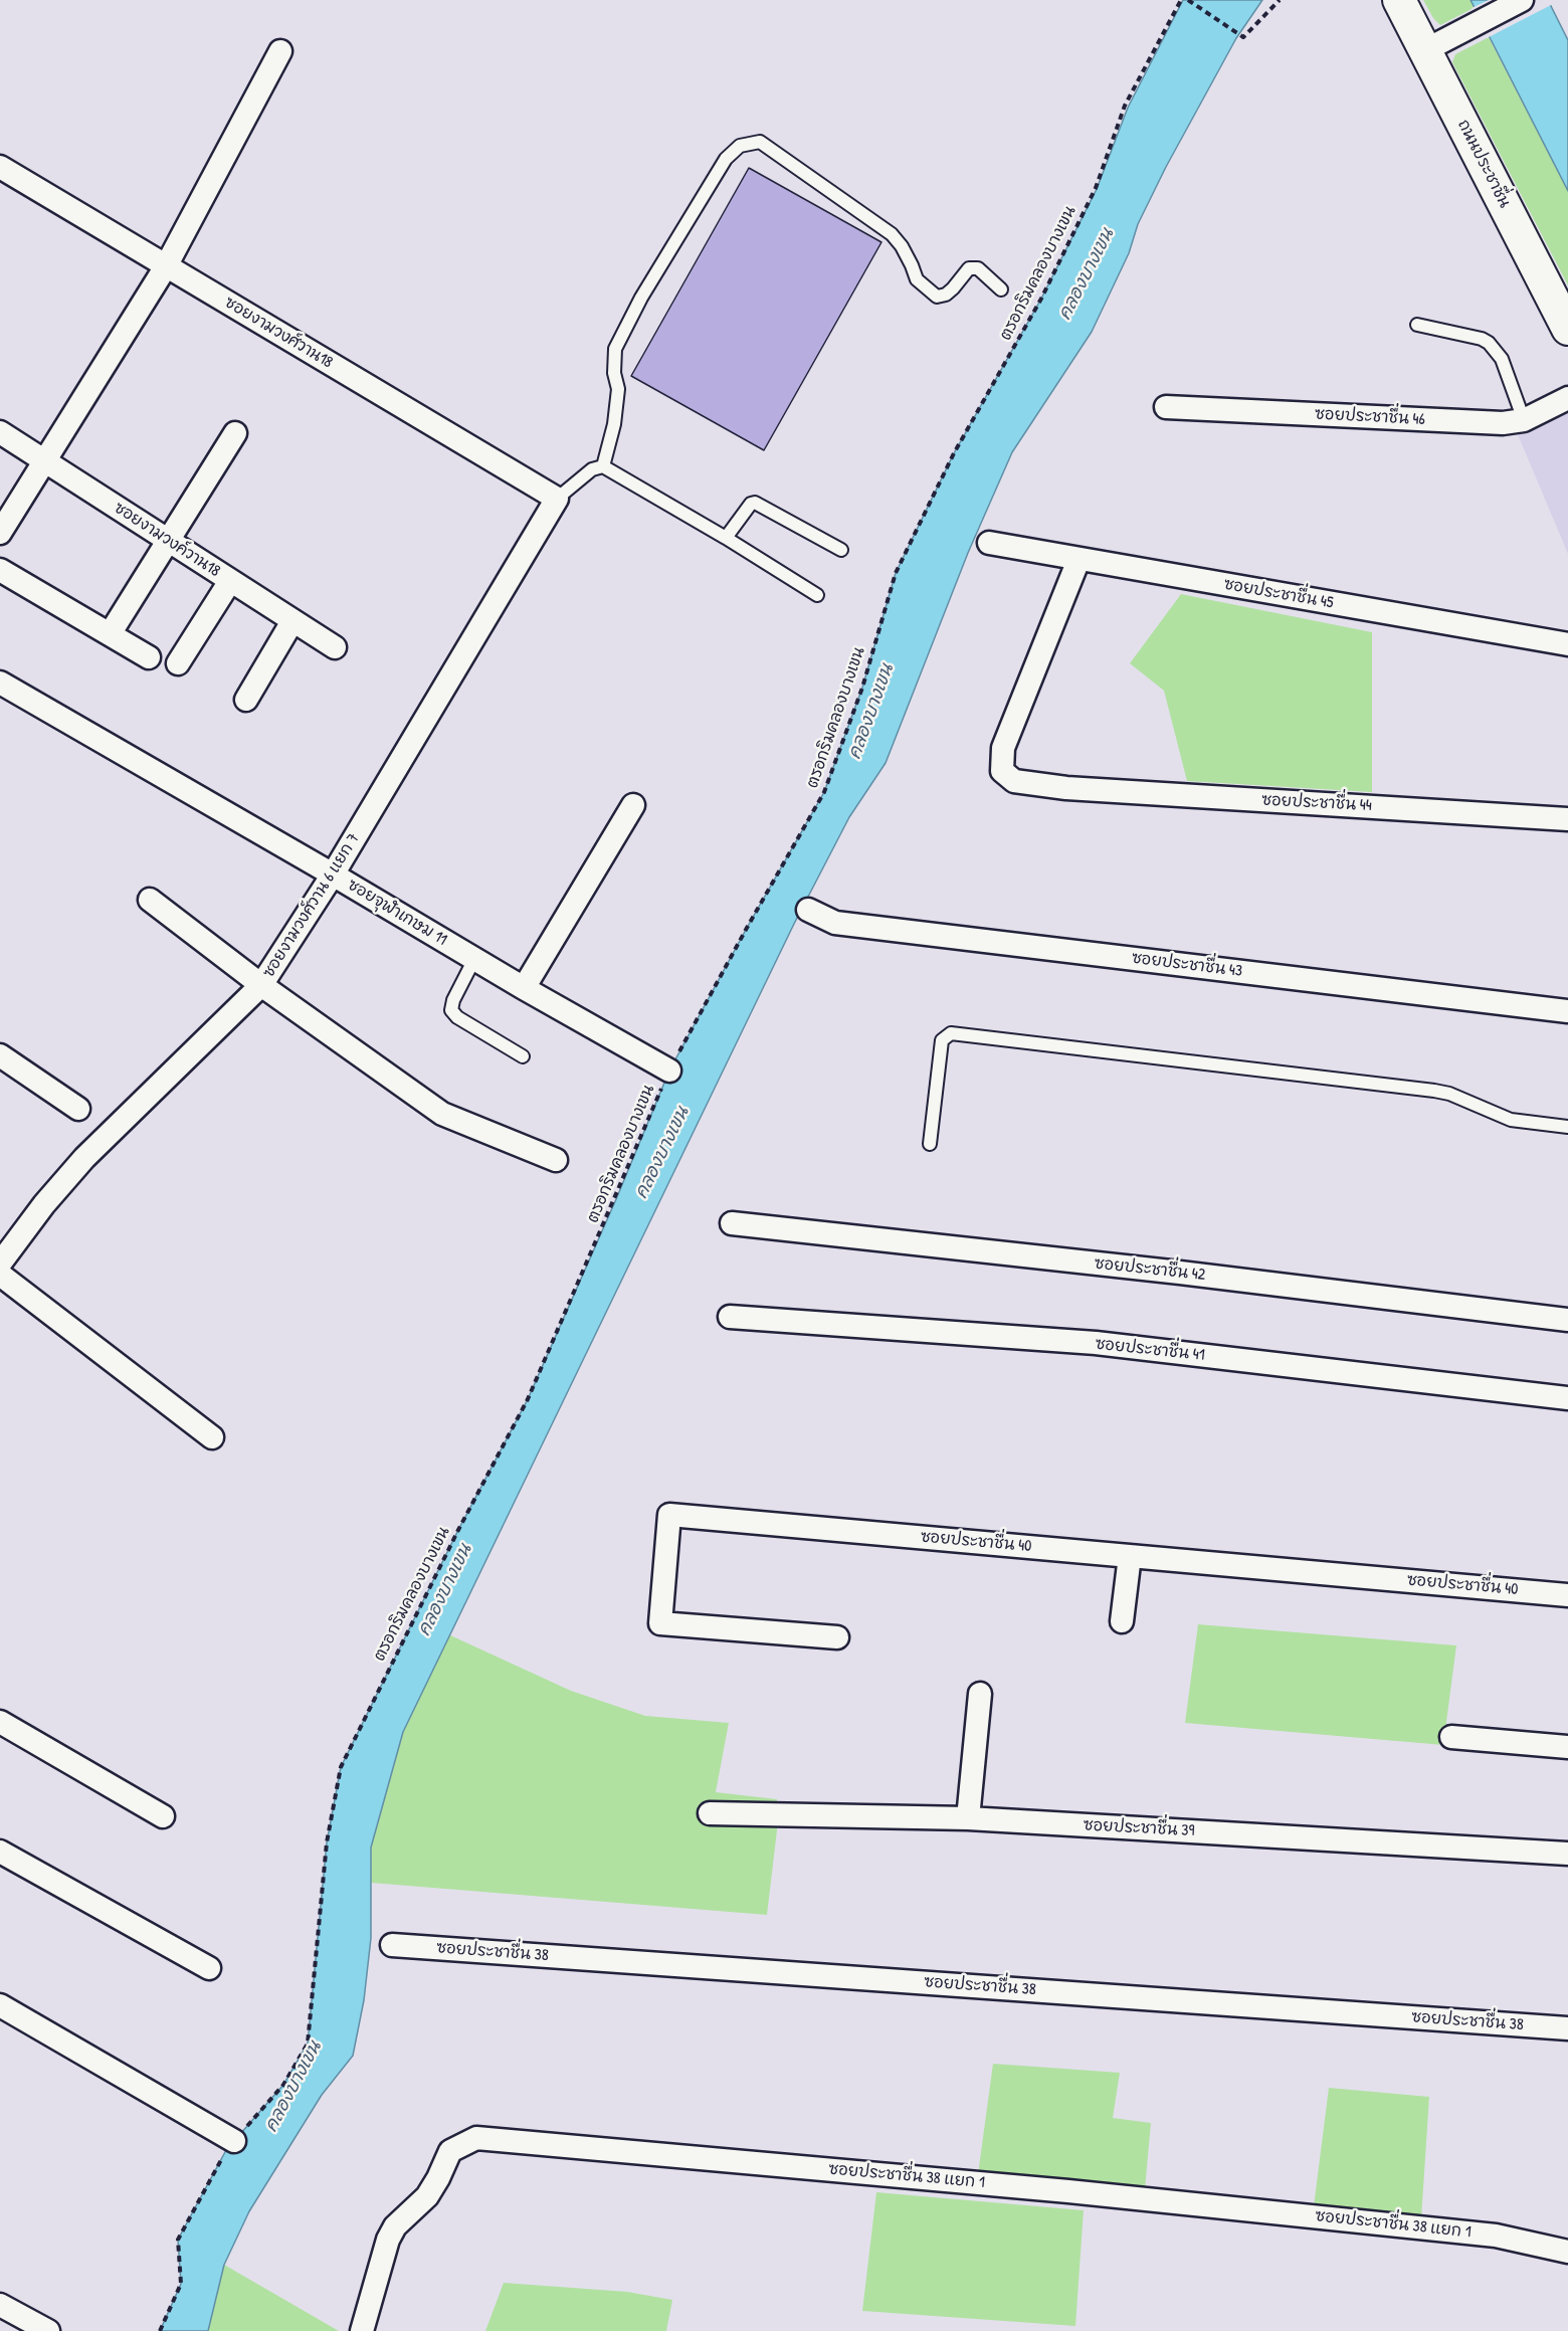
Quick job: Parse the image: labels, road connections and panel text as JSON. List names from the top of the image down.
{
  "streets": {
    "main road": ["ถนนประชาชื่น"],
    "street": [
      "ซอยงามวงศ์วาน18",
      "ซอยประชาชื่น 46",
      "ซอยงามวงค์วาน18",
      "ซอยประชาชื่น 45",
      "ซอยประชาชื่น 44",
      "ซอยงามวงศ์วาน 6 แยก 7",
      "ซอยจุฬาเกษม 11",
      "ซอยประชาชื่น 43",
      "ซอยประชาชื่น 42",
      "ซอยประชาชื่น 41",
      "ซอยประชาชื่น 40",
      "ซอยประชาชื่น 39",
      "ซอยประชาชื่น 38",
      "ซอยประชาชื่น 38 แยก 1"
    ],
    "path": ["ตรอกริมคลองบางเขน"]
  },
  "crossings": [
    ["ตรอกริมคลองบางเขน", "ซอยจุฬาเกษม 11"],
    ["ซอยงามวงศ์วาน18", "ซอยงามวงศ์วาน 6 แยก 7"],
    ["ซอยประชาชื่น 45", "ซอยประชาชื่น 44"],
    ["ซอยงามวงศ์วาน 6 แยก 7", "ซอยจุฬาเกษม 11"]
  ],
  "water": ["คลองบางเขน"]
}
